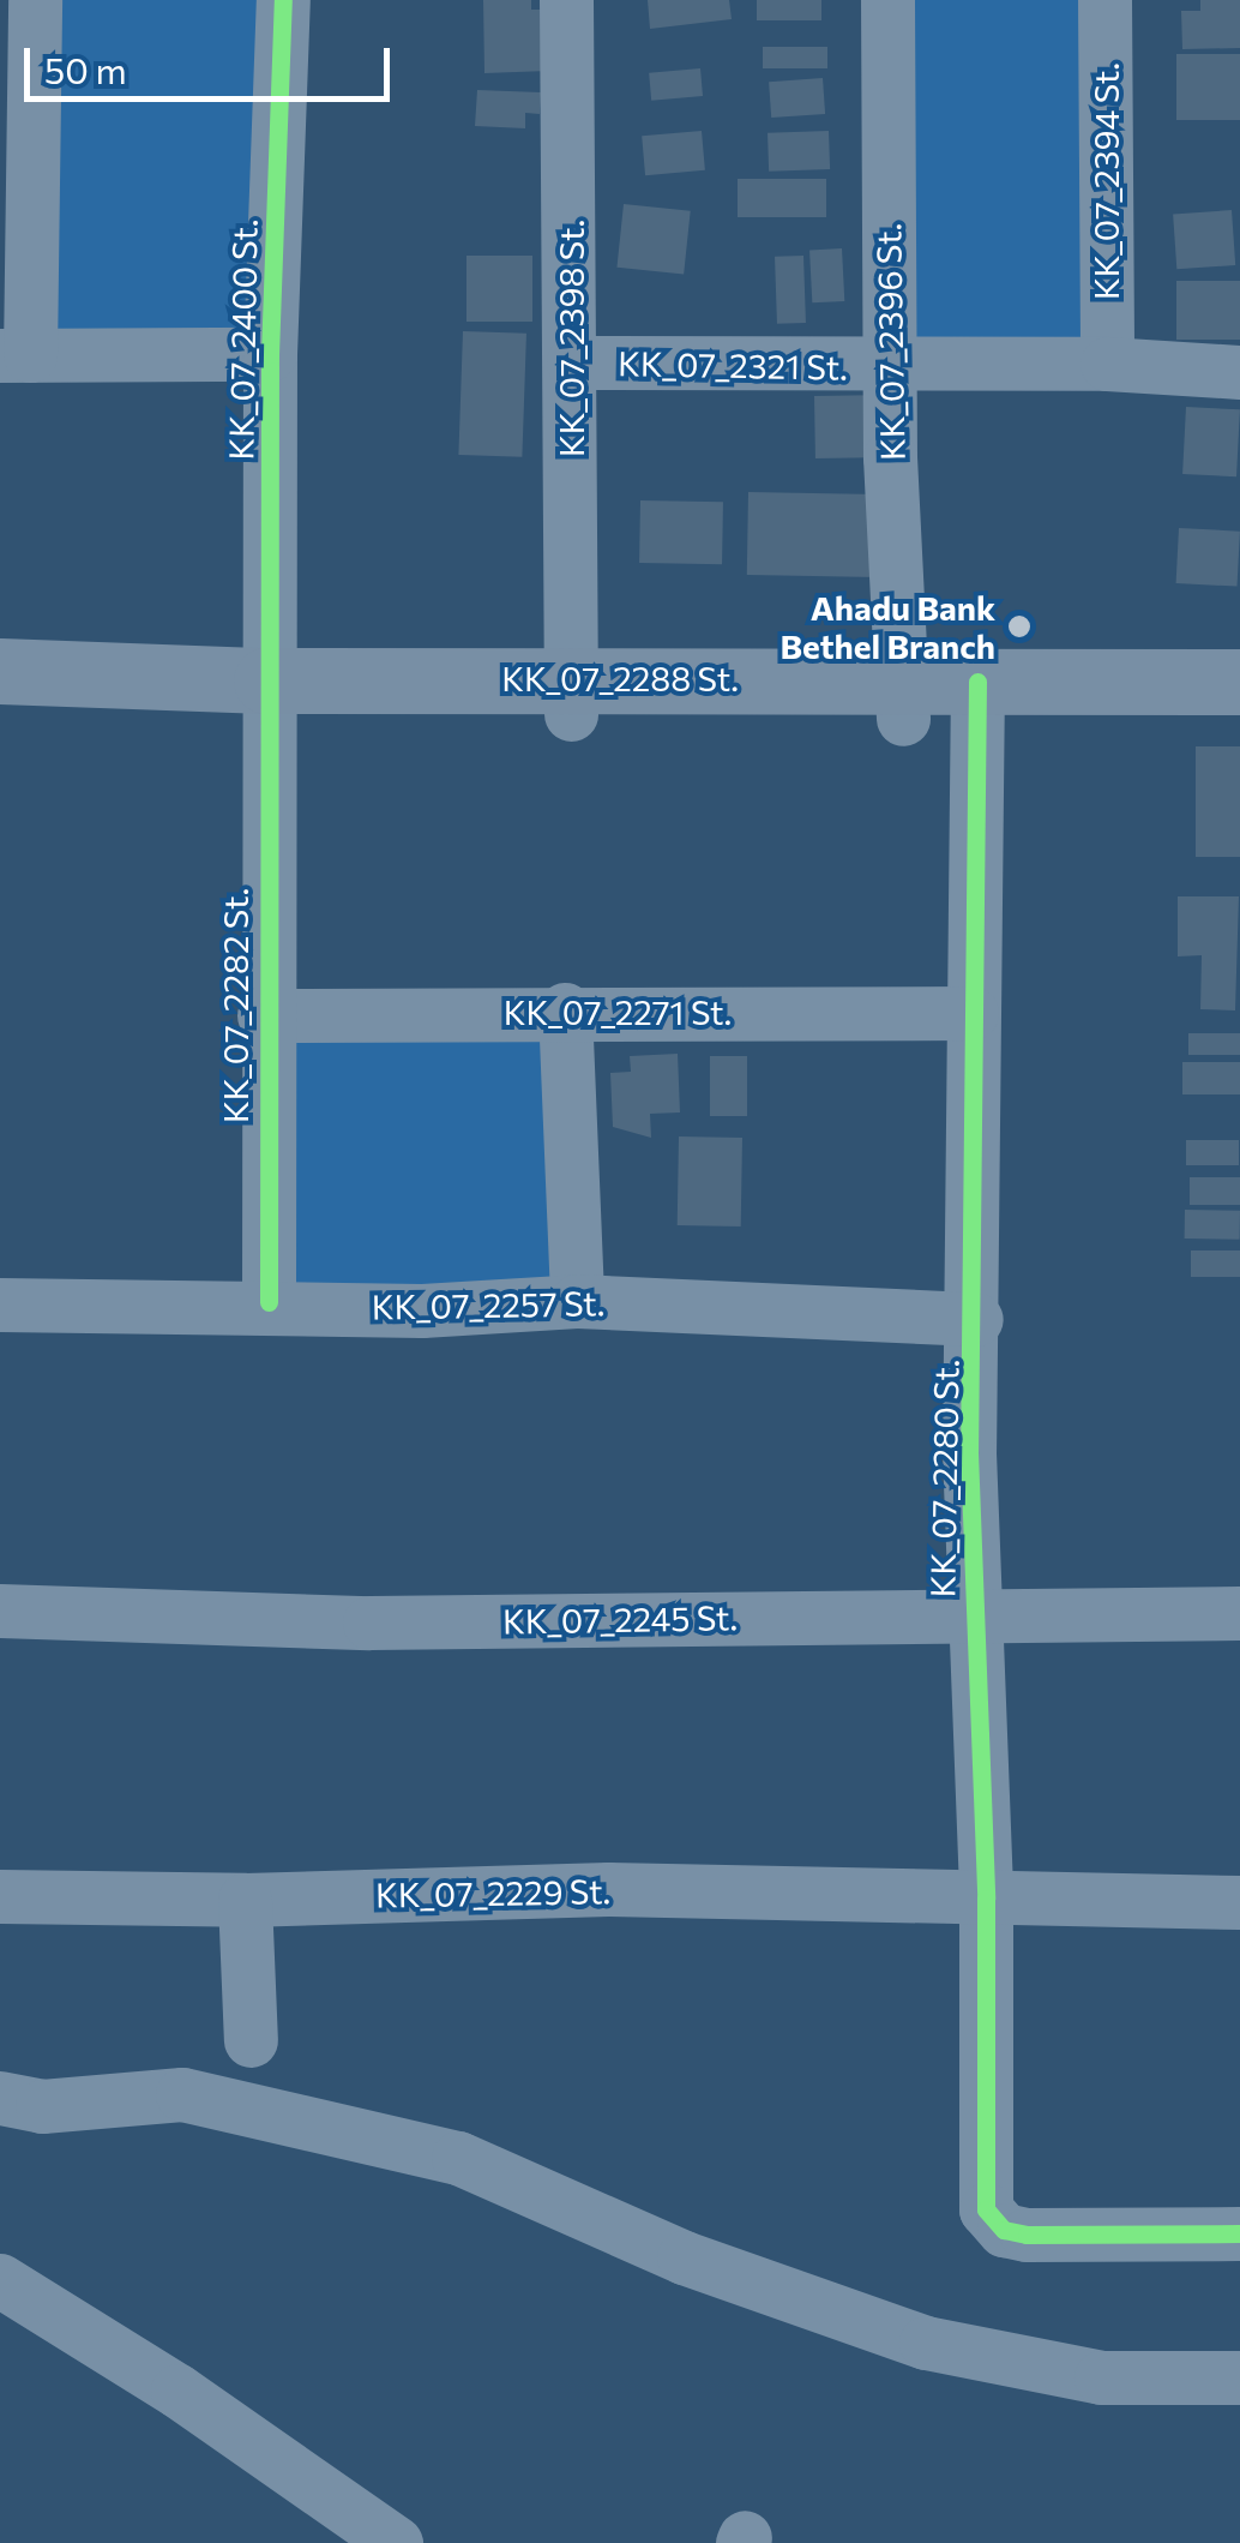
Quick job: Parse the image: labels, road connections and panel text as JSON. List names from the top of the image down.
{
  "streets": {
    "street": [
      "KK_07_2394 St.",
      "KK_07_2398 St.",
      "KK_07_2400 St.",
      "KK_07_2396 St.",
      "KK_07_2321 St.",
      "KK_07_2282 St.",
      "KK_07_2271 St.",
      "KK_07_2257 St.",
      "KK_07_2280 St.",
      "KK_07_2245 St.",
      "KK_07_2229 St."
    ]
  },
  "crossings": [
    ["KK_07_2394 St.", "KK_07_2321 St."],
    ["KK_07_2398 St.", "KK_07_2321 St."],
    ["KK_07_2400 St.", "KK_07_2282 St."],
    ["KK_07_2396 St.", "KK_07_2321 St."],
    ["KK_07_2282 St.", "KK_07_2271 St."],
    ["KK_07_2282 St.", "KK_07_2257 St."],
    ["KK_07_2271 St.", "KK_07_2280 St."],
    ["KK_07_2257 St.", "KK_07_2280 St."],
    ["KK_07_2280 St.", "KK_07_2245 St."],
    ["KK_07_2280 St.", "KK_07_2229 St."]
  ],
  "places": ["Ahadu Bank Bethel Branch"],
  "scale_bar": "50 m"
}
